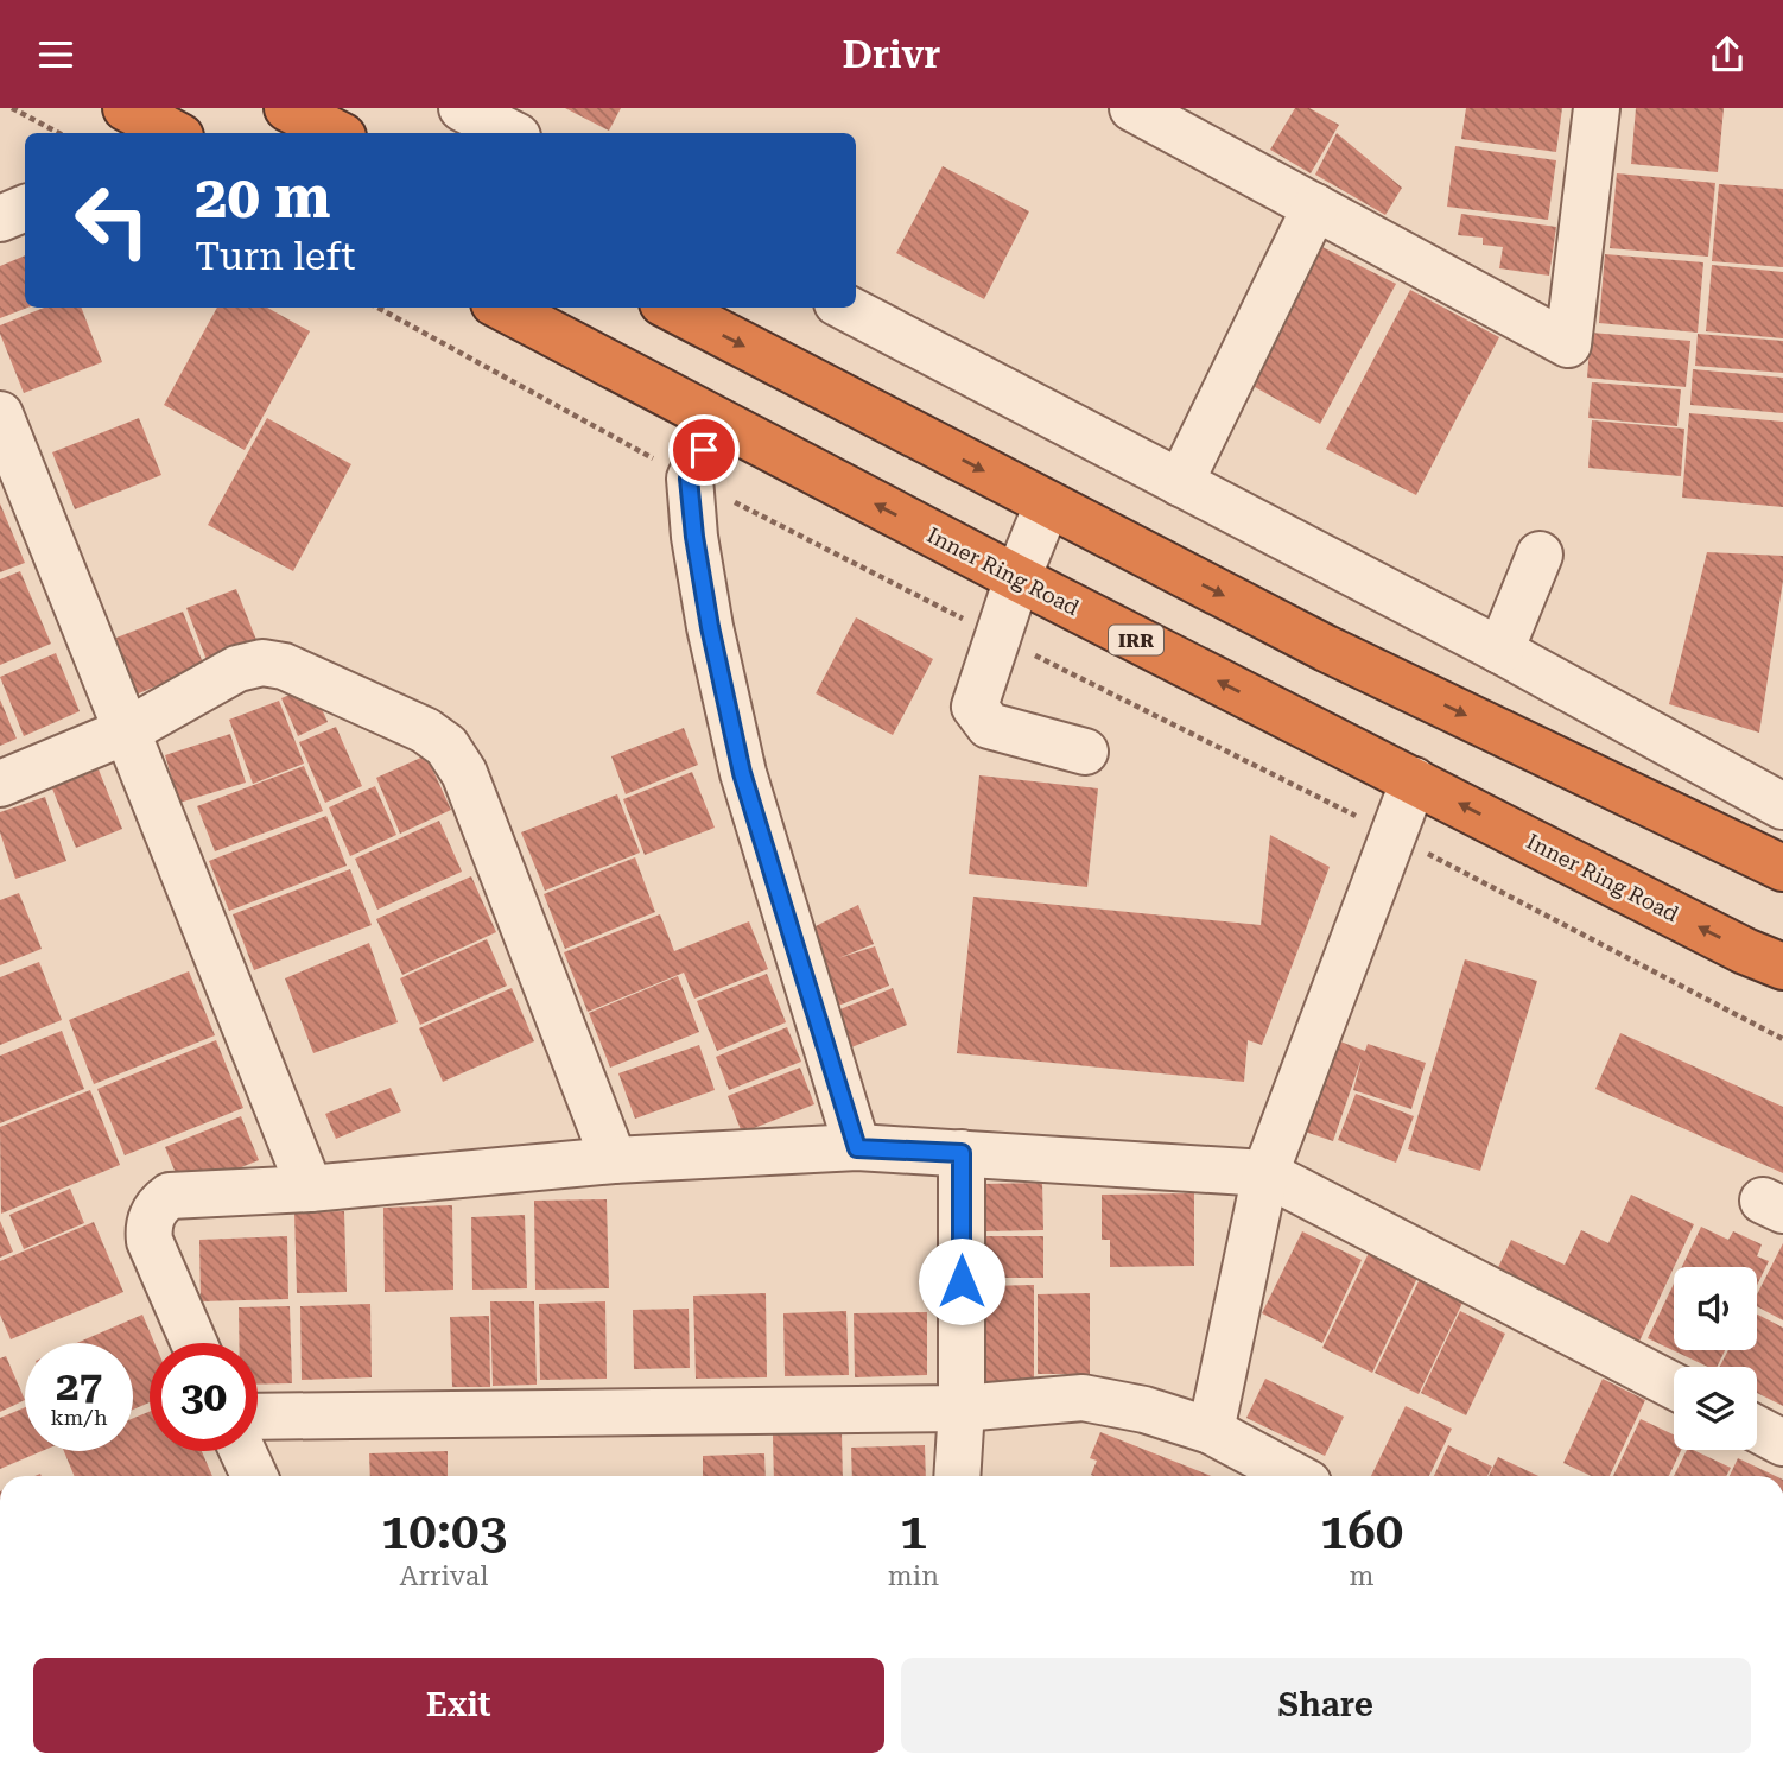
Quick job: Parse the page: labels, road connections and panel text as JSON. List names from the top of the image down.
{
  "streets": {
    "highway": ["Inner Ring Road", "IRR"]
  },
  "page": {
    "header": "Drivr",
    "turn": ["20 m", "Turn left"],
    "speed": "27 km/h",
    "limit": "30",
    "eta": [
      "10:03",
      "Arrival",
      "1",
      "min",
      "160",
      "m"
    ],
    "buttons": ["Exit", "Share"]
  }
}
